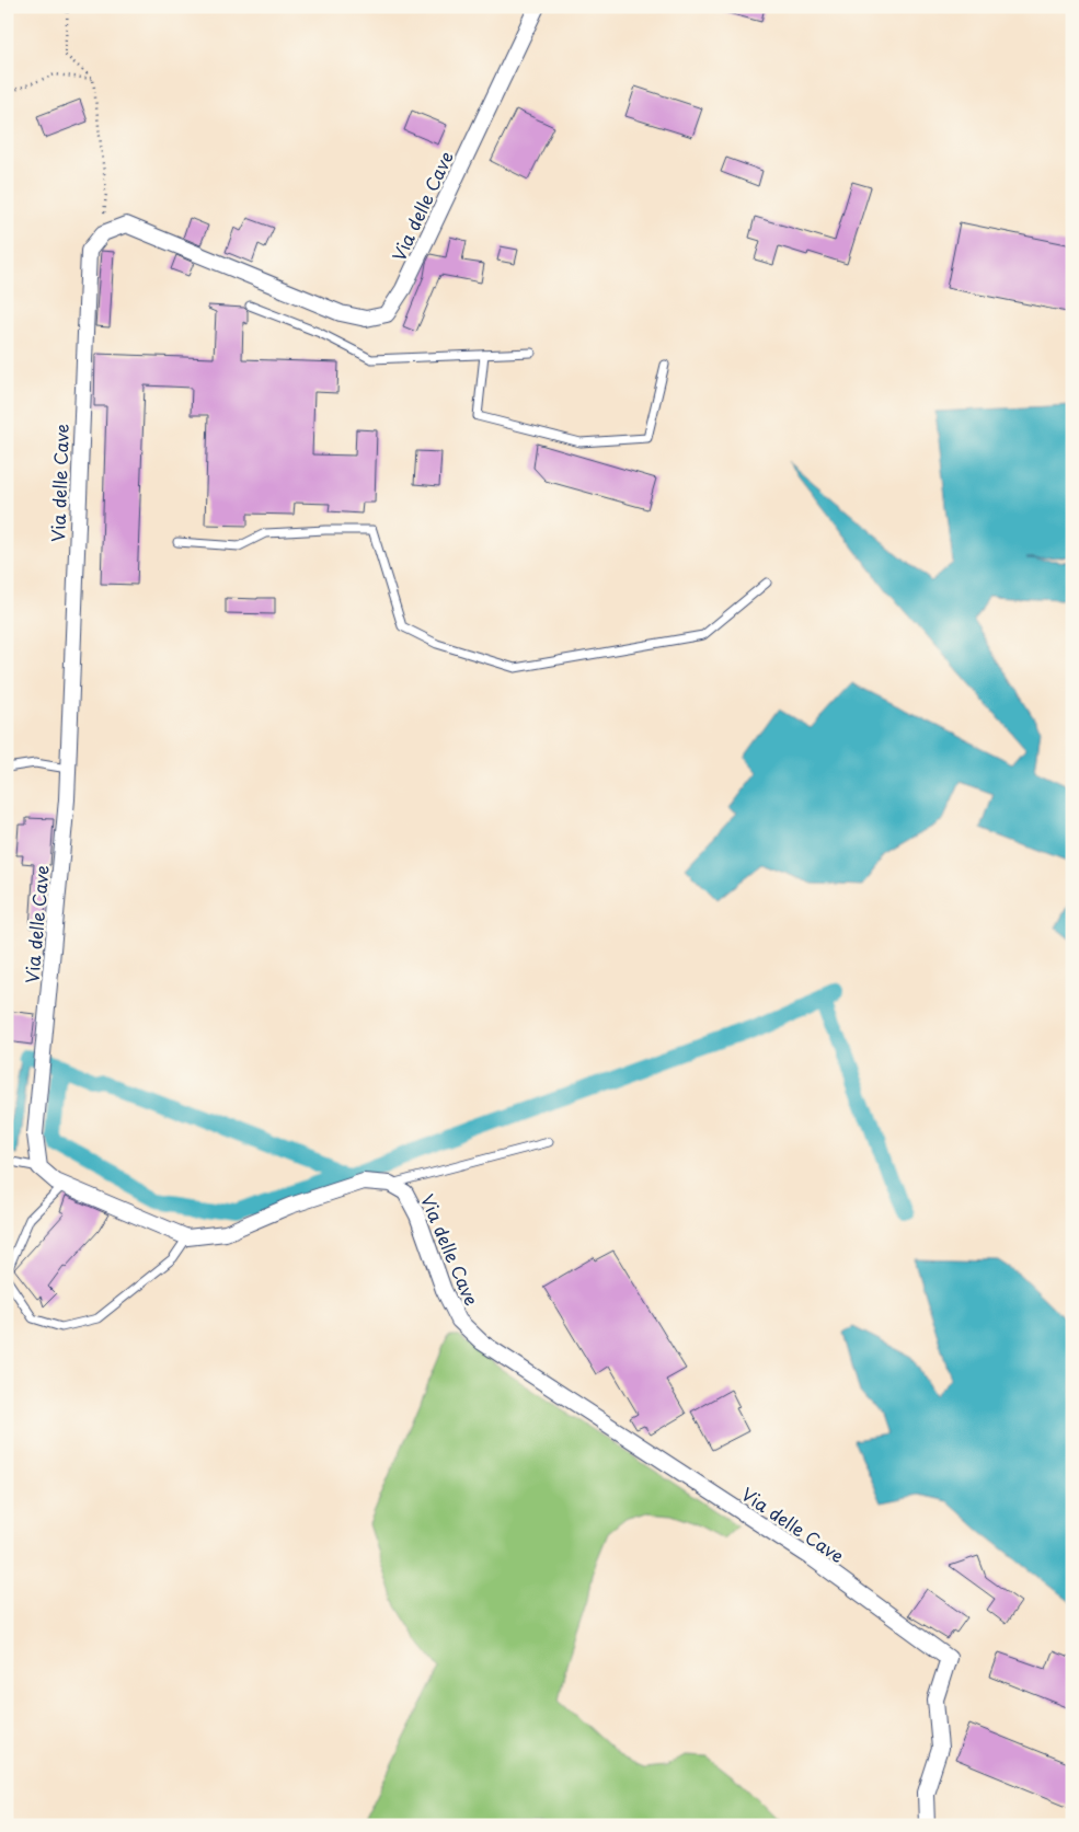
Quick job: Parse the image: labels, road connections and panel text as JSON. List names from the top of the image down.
{
  "streets": {
    "street": ["Via delle Cave"]
  }
}
